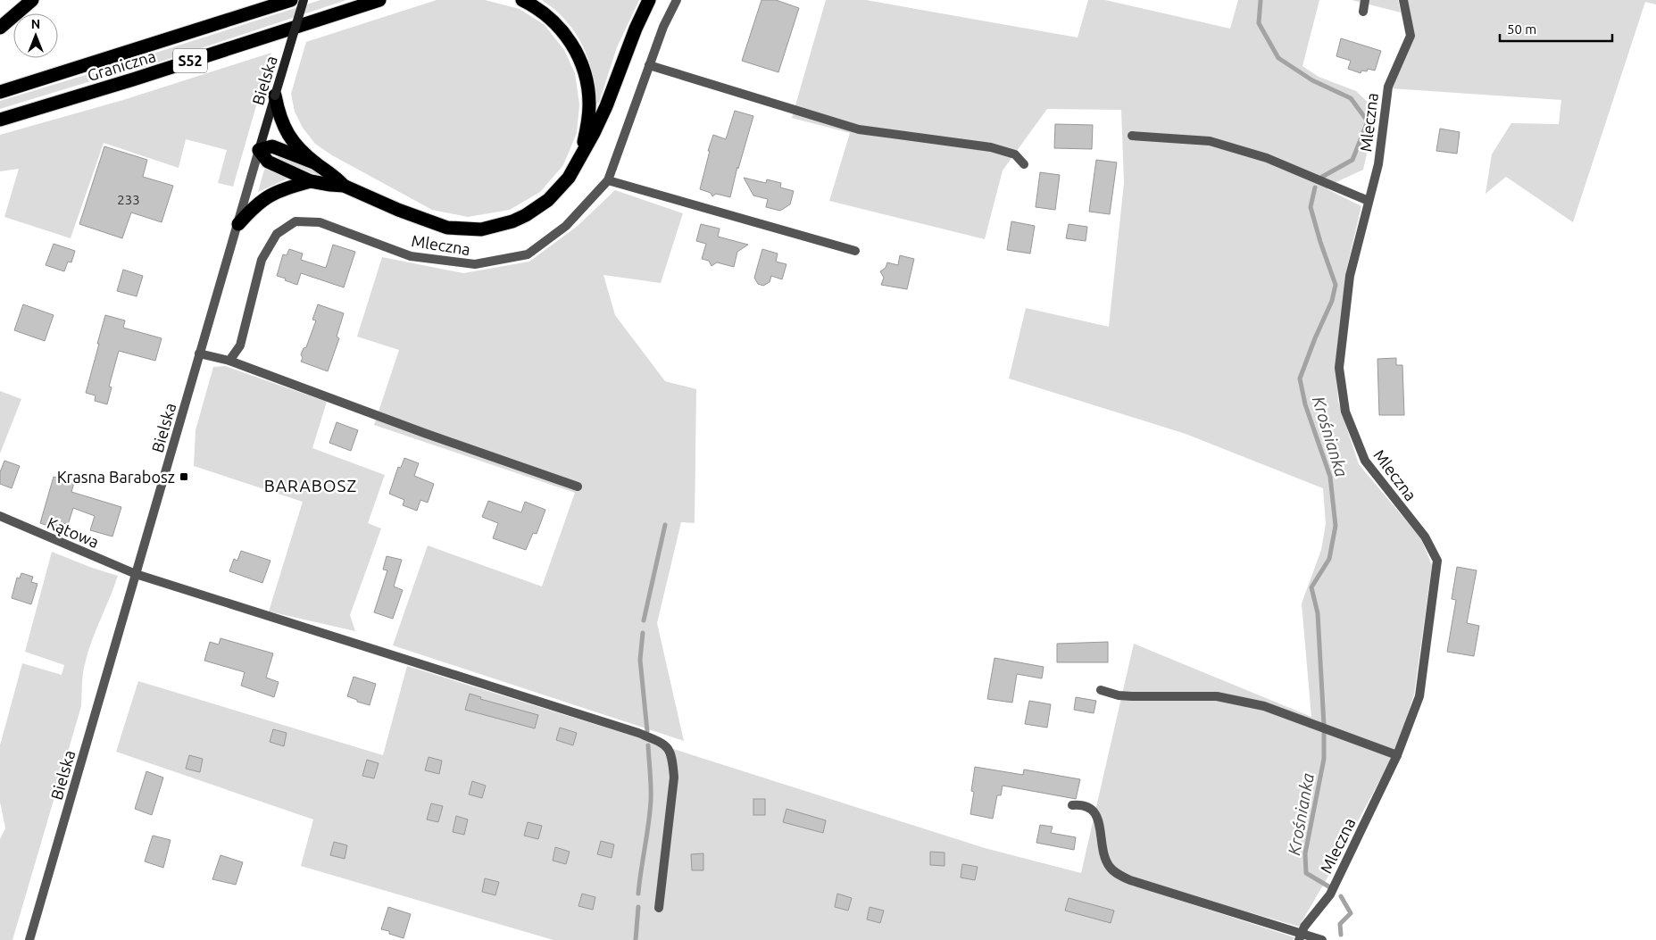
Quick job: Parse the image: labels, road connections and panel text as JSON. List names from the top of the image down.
{
  "streets": {
    "highway": ["S52", "Graniczna"],
    "main road": ["Bielska"],
    "street": ["Mleczna", "Kątowa"]
  },
  "crossings": [
    ["Bielska", "Kątowa"]
  ],
  "districts": ["BARABOSZ"],
  "water": ["Krośnianka"],
  "places": {
    "transit": ["Krasna Barabosz"]
  },
  "house_numbers": ["233"],
  "scale_bar": "50 m",
  "north": "top"
}
